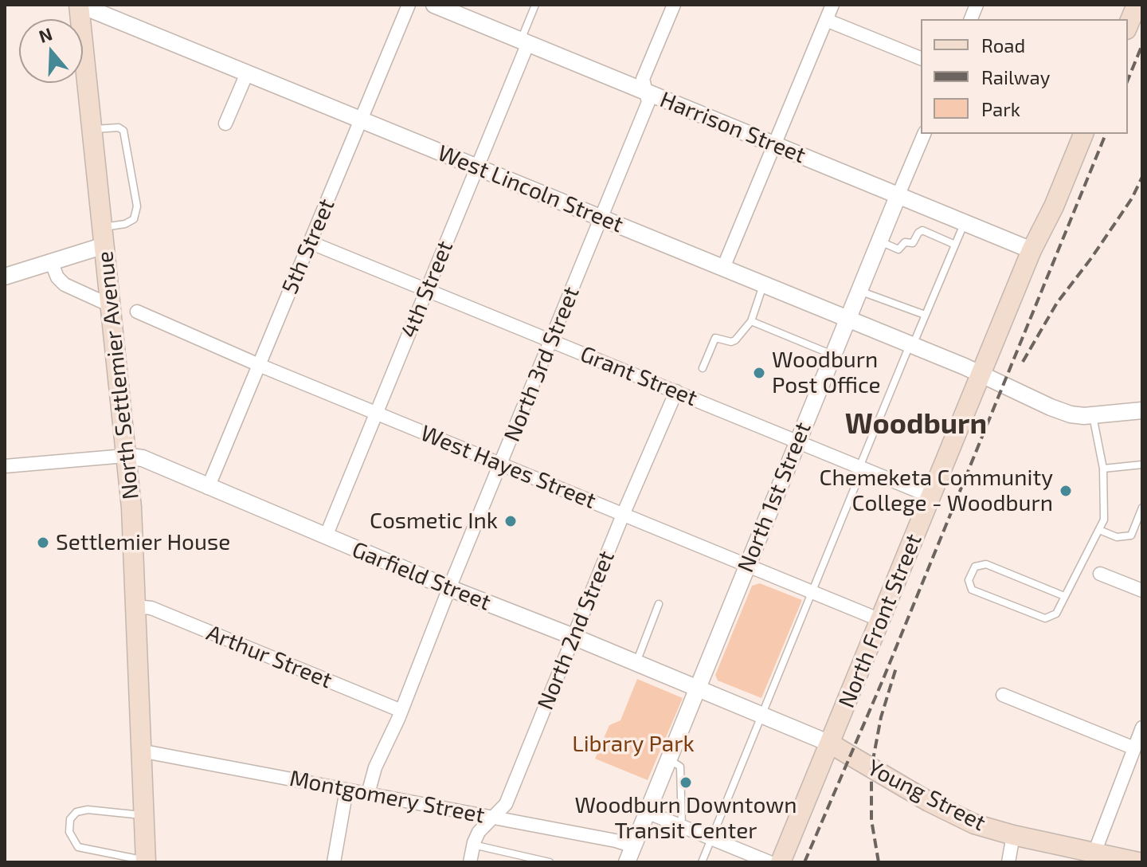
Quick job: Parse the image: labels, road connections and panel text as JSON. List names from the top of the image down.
{
  "streets": {
    "main road": ["North Settlemier Avenue", "North Front Street", "Young Street"],
    "street": [
      "Harrison Street",
      "West Lincoln Street",
      "5th Street",
      "4th Street",
      "North 3rd Street",
      "Grant Street",
      "West Hayes Street",
      "North 1st Street",
      "Garfield Street",
      "North 2nd Street",
      "Arthur Street",
      "Montgomery Street"
    ]
  },
  "crossings": [
    ["Harrison Street", "4th Street"],
    ["Harrison Street", "North 3rd Street"],
    ["Harrison Street", "North 1st Street"],
    ["Harrison Street", "North Front Street"],
    ["West Lincoln Street", "5th Street"],
    ["West Lincoln Street", "4th Street"],
    ["West Lincoln Street", "North 3rd Street"],
    ["West Lincoln Street", "North Settlemier Avenue"],
    ["West Lincoln Street", "North 1st Street"],
    ["West Lincoln Street", "North Front Street"],
    ["5th Street", "Grant Street"],
    ["5th Street", "West Hayes Street"],
    ["5th Street", "Garfield Street"],
    ["4th Street", "Grant Street"],
    ["4th Street", "West Hayes Street"],
    ["4th Street", "Garfield Street"],
    ["North 3rd Street", "Grant Street"],
    ["North 3rd Street", "West Hayes Street"],
    ["North 3rd Street", "Garfield Street"],
    ["North 3rd Street", "Arthur Street"],
    ["North 3rd Street", "Montgomery Street"],
    ["North Settlemier Avenue", "Garfield Street"],
    ["North Settlemier Avenue", "Arthur Street"],
    ["North Settlemier Avenue", "Montgomery Street"],
    ["Grant Street", "North 1st Street"],
    ["Grant Street", "North Front Street"],
    ["Grant Street", "North 2nd Street"],
    ["West Hayes Street", "North 1st Street"],
    ["West Hayes Street", "North Front Street"],
    ["West Hayes Street", "North 2nd Street"],
    ["North 1st Street", "Garfield Street"],
    ["North 1st Street", "Montgomery Street"],
    ["Garfield Street", "North Front Street"],
    ["Garfield Street", "North 2nd Street"],
    ["Garfield Street", "Young Street"],
    ["North Front Street", "Young Street"],
    ["North 2nd Street", "Montgomery Street"]
  ],
  "districts": ["Woodburn"],
  "parks": ["Library Park"],
  "places": [
    "Woodburn Post Office",
    "Chemeketa Community College - Woodburn",
    "Cosmetic Ink",
    "Settlemier House",
    "Woodburn Downtown Transit Center"
  ],
  "legend": ["Road", "Railway", "Park"],
  "north": "top"
}
